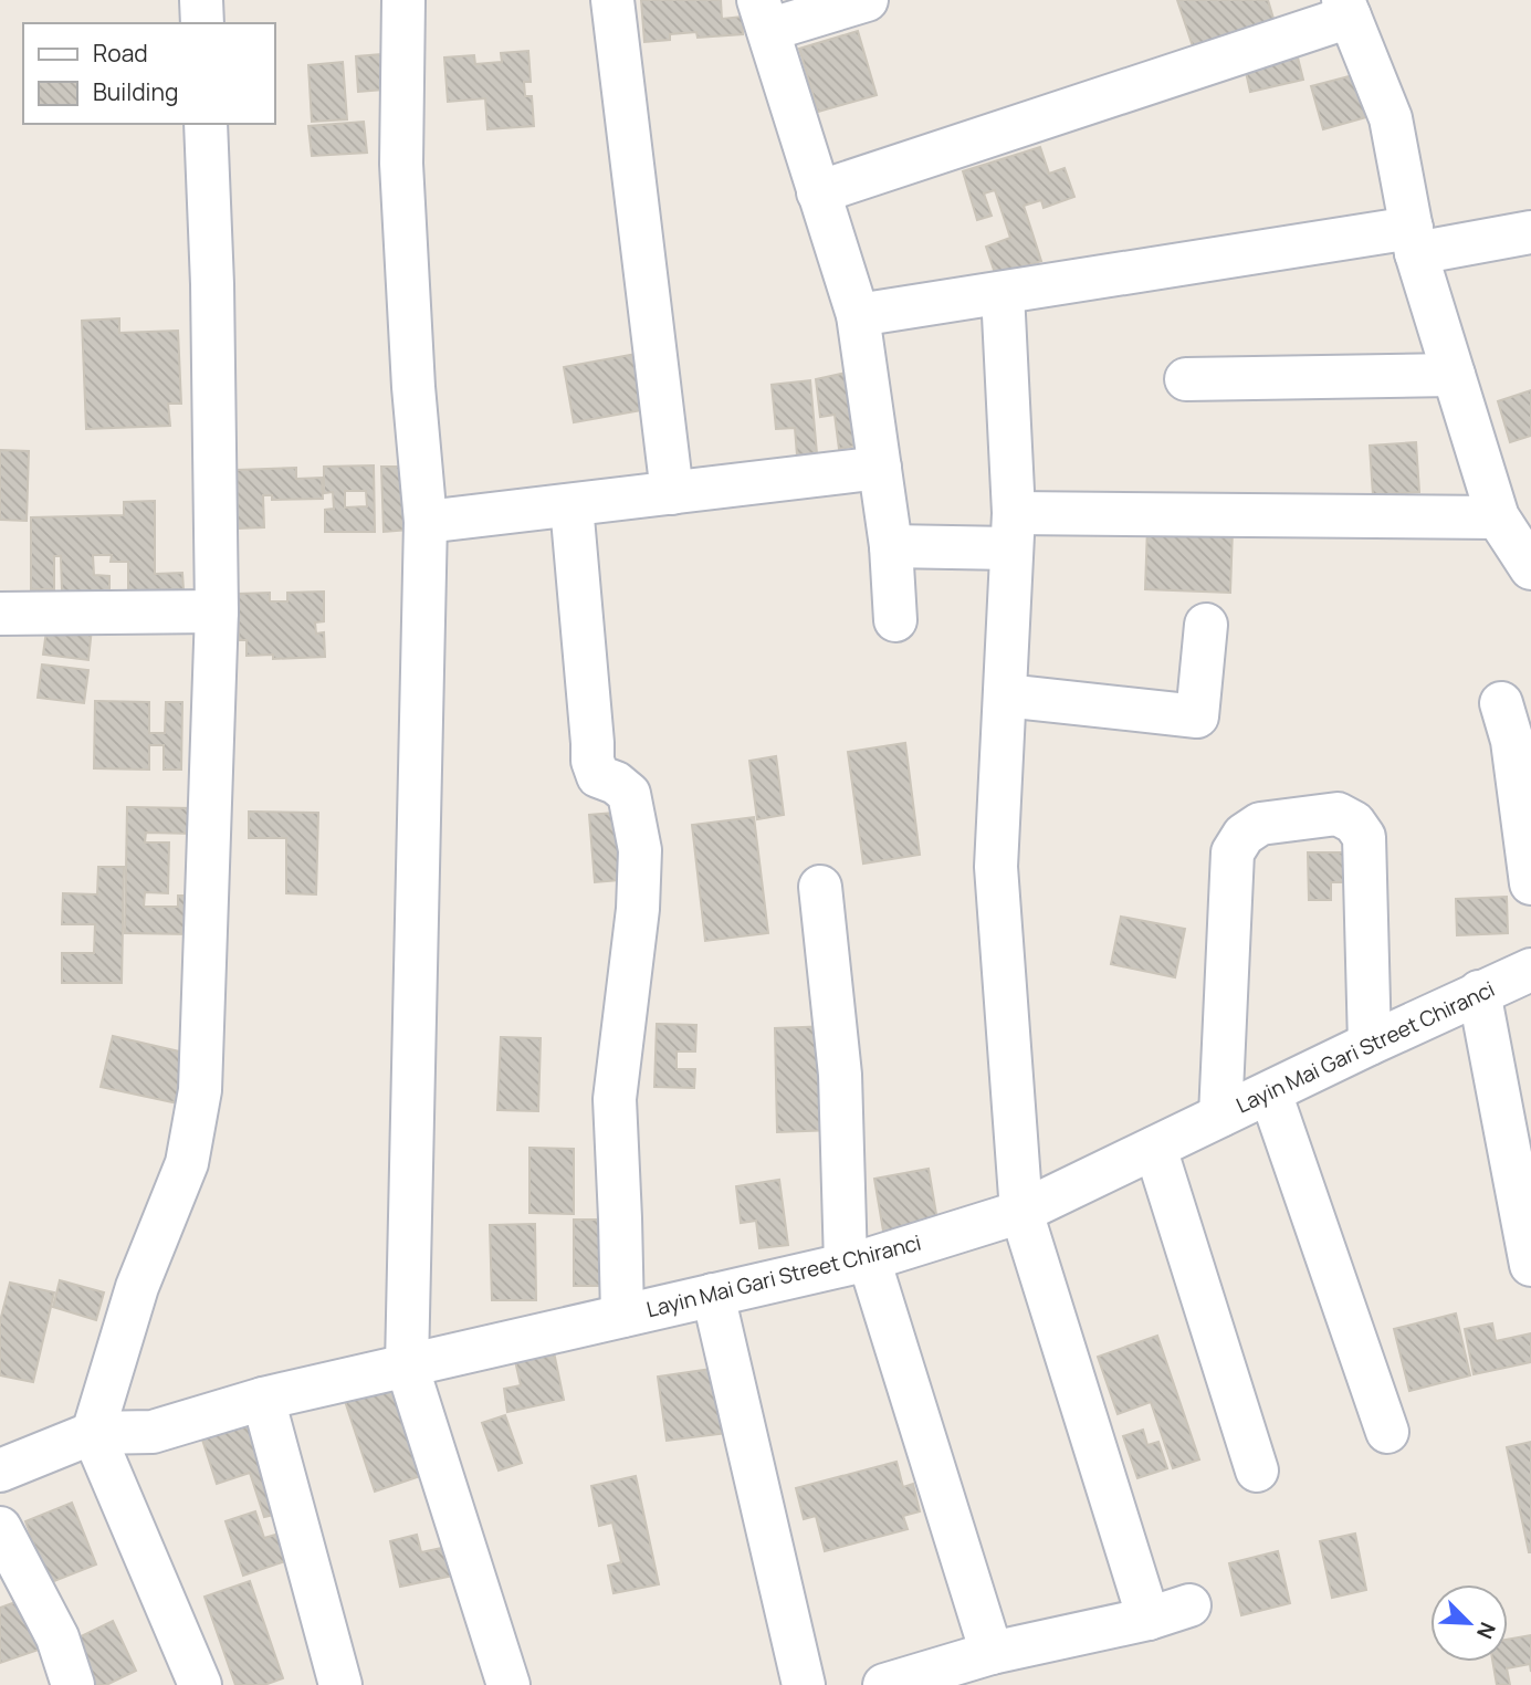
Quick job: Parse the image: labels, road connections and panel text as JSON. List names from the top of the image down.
{
  "streets": {
    "street": ["Layin Mai Gari Street Chiranci"]
  },
  "legend": ["Road", "Building"],
  "north": "bottom right"
}
